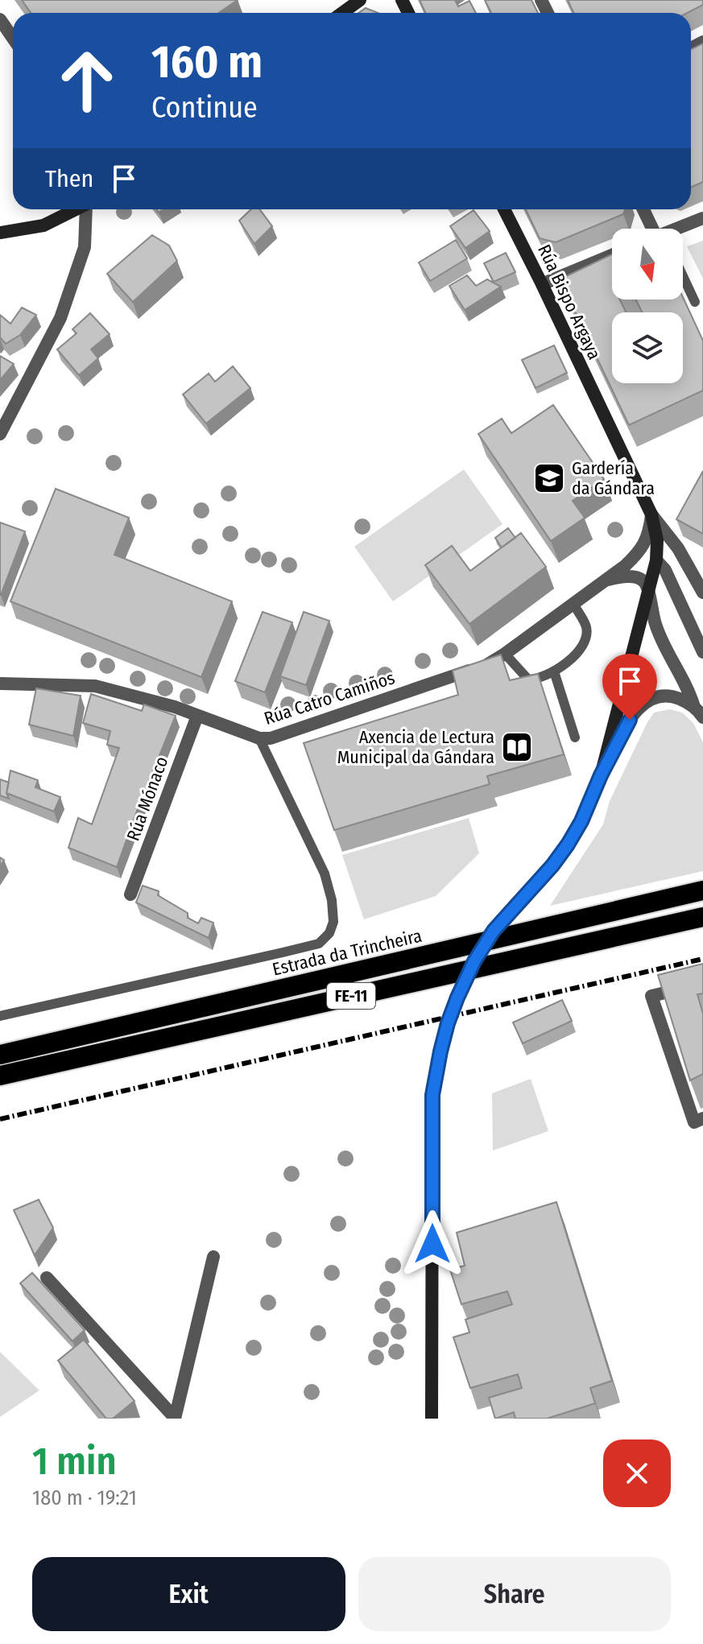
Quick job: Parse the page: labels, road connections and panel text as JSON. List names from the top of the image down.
{
  "streets": {
    "highway": ["Estrada da Trincheira", "FE-11"],
    "street": ["Rúa Bispo Argaya", "Rúa Catro Camiños", "Rúa Mónaco"]
  },
  "crossings": [
    ["Rúa Bispo Argaya", "Rúa Catro Camiños"],
    ["Rúa Catro Camiños", "Rúa Mónaco"]
  ],
  "places": {
    "school or university": ["Gardería da Gándara"],
    "library": ["Axencia de Lectura Municipal da Gándara"]
  },
  "north": "bottom",
  "page": {
    "turn": ["160 m", "Continue"],
    "then": "Then",
    "heading": ["1 min", "180 m · 19:21"],
    "buttons": ["Exit", "Share"]
  }
}
